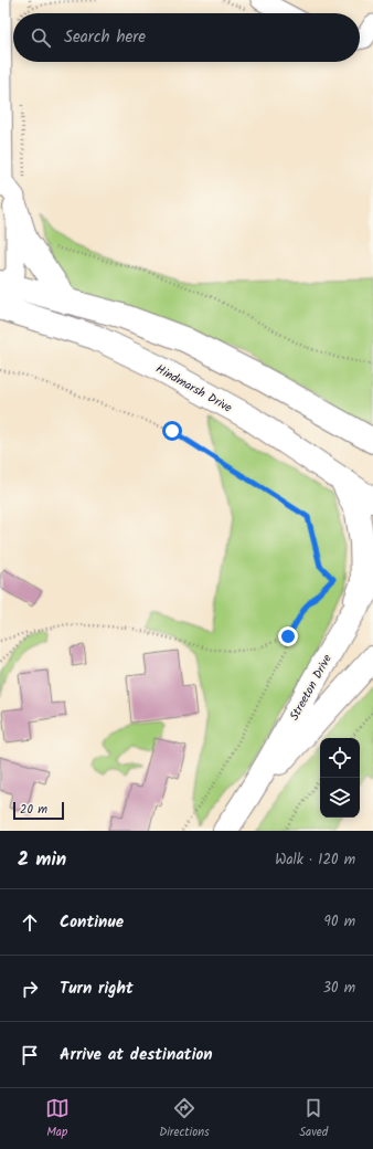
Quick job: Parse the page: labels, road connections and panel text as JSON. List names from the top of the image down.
{
  "streets": {
    "main road": ["Hindmarsh Drive", "Streeton Drive"]
  },
  "scale_bar": "20 m",
  "page": {
    "search": "Search here",
    "scale": "20 m",
    "heading": ["2 min", "Walk · 120 m"],
    "list": [
      ["Continue", "90 m"],
      ["Turn right", "30 m"],
      "Arrive at destination"
    ],
    "nav": ["Map", "Directions", "Saved"]
  }
}
